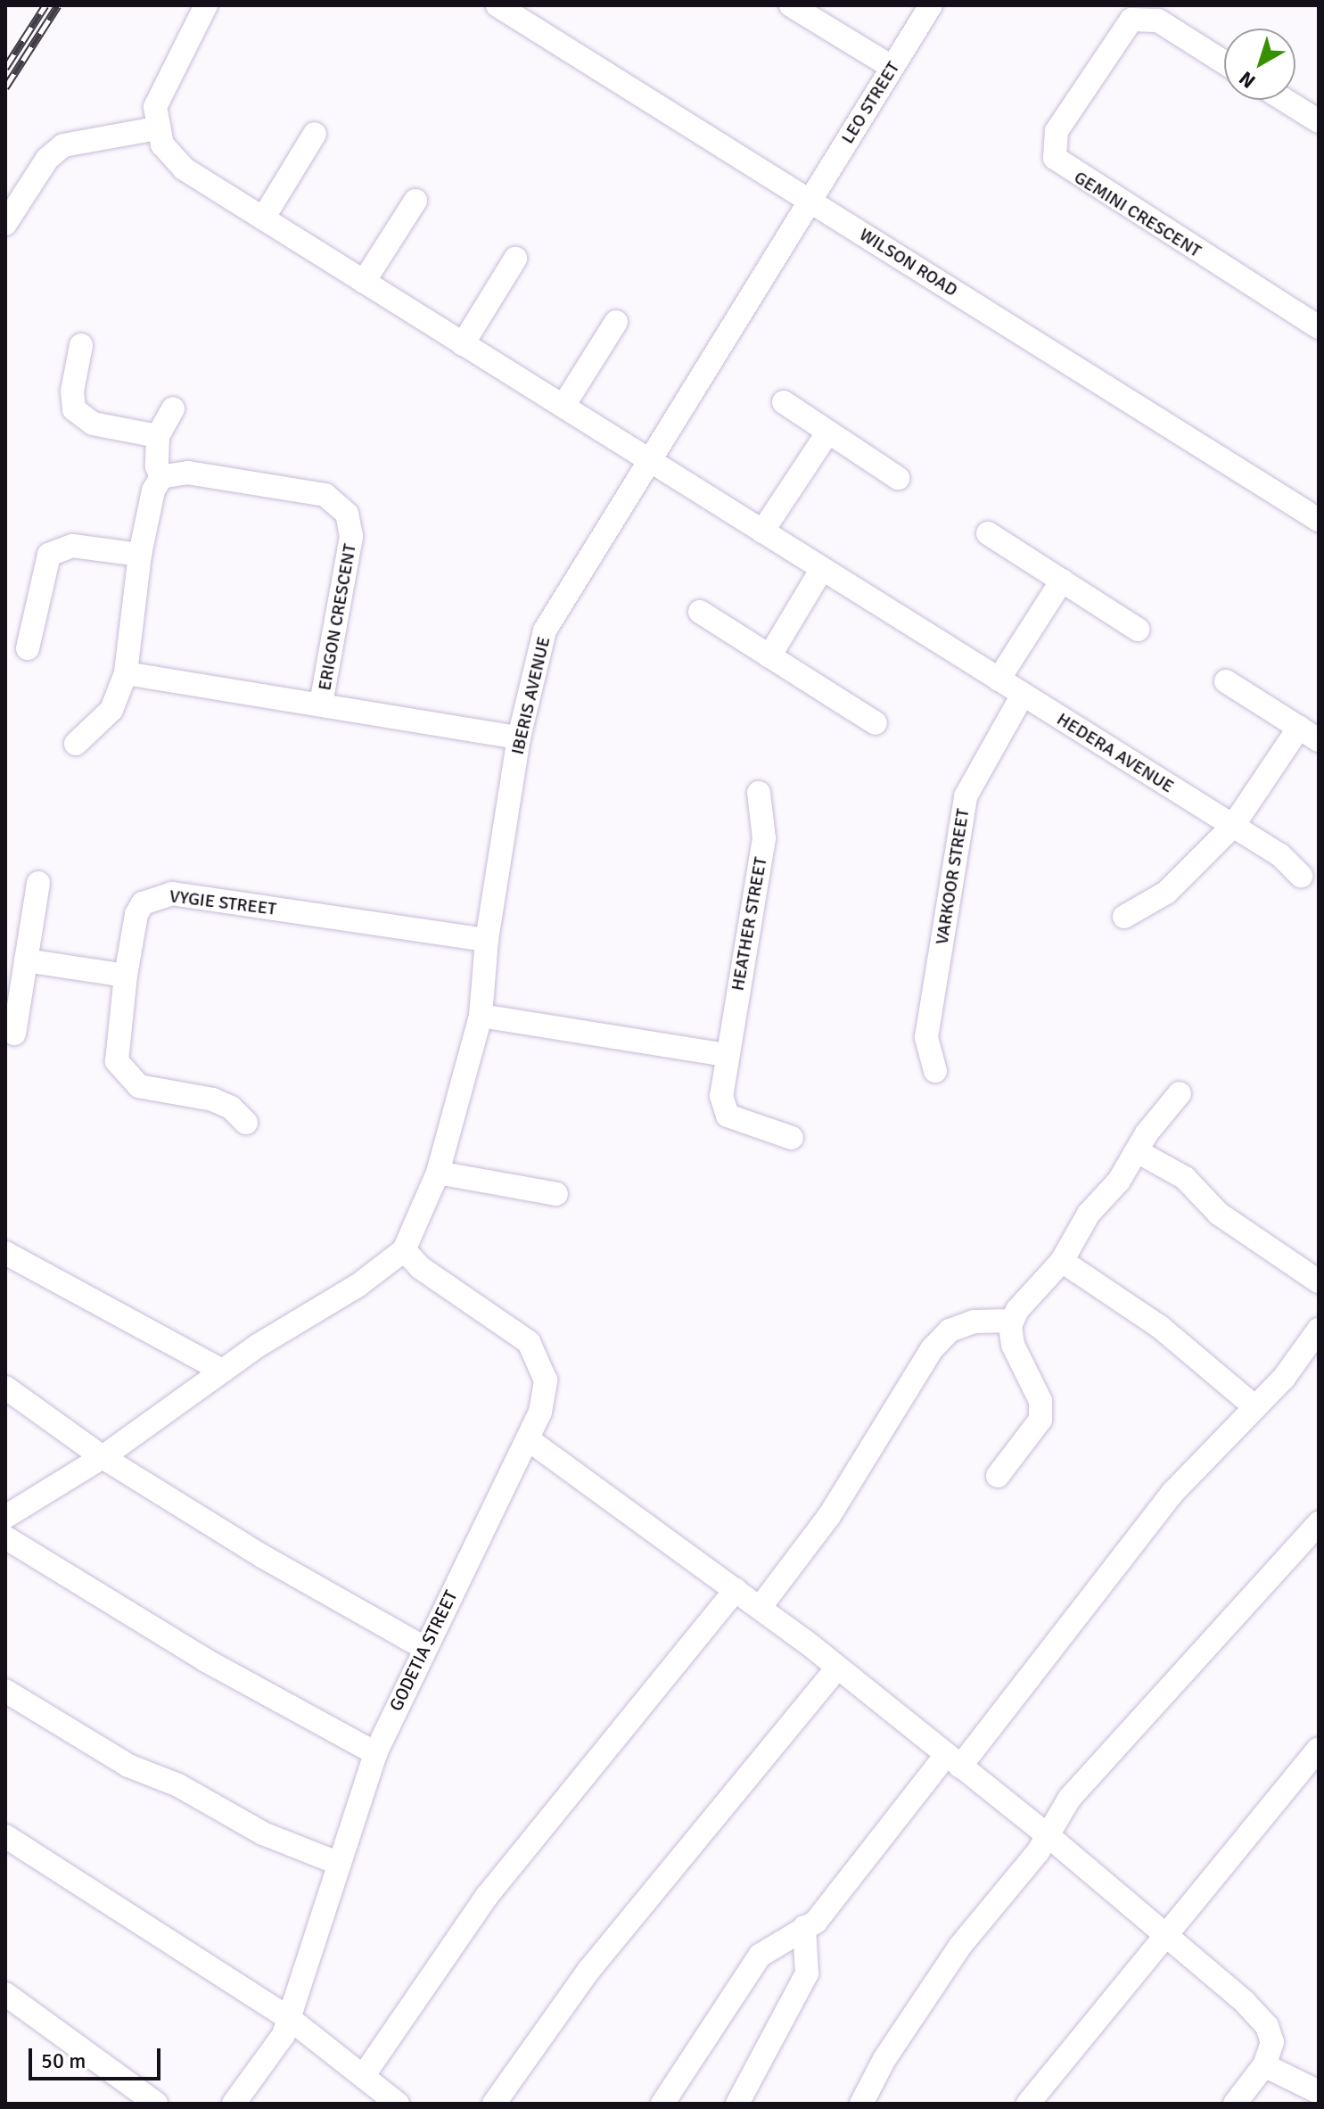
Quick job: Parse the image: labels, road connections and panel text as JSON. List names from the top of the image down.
{
  "streets": {
    "street": [
      "LEO STREET",
      "GEMINI CRESCENT",
      "WILSON ROAD",
      "ERIGON CRESCENT",
      "IBERIS AVENUE",
      "HEDERA AVENUE",
      "VARKOOR STREET",
      "VYGIE STREET",
      "HEATHER STREET",
      "GODETIA STREET"
    ]
  },
  "crossings": [
    ["LEO STREET", "WILSON ROAD"],
    ["LEO STREET", "IBERIS AVENUE"],
    ["WILSON ROAD", "IBERIS AVENUE"],
    ["ERIGON CRESCENT", "IBERIS AVENUE"],
    ["IBERIS AVENUE", "HEDERA AVENUE"],
    ["IBERIS AVENUE", "VYGIE STREET"],
    ["IBERIS AVENUE", "GODETIA STREET"],
    ["HEDERA AVENUE", "VARKOOR STREET"]
  ],
  "scale_bar": "50 m",
  "north": "bottom left"
}
